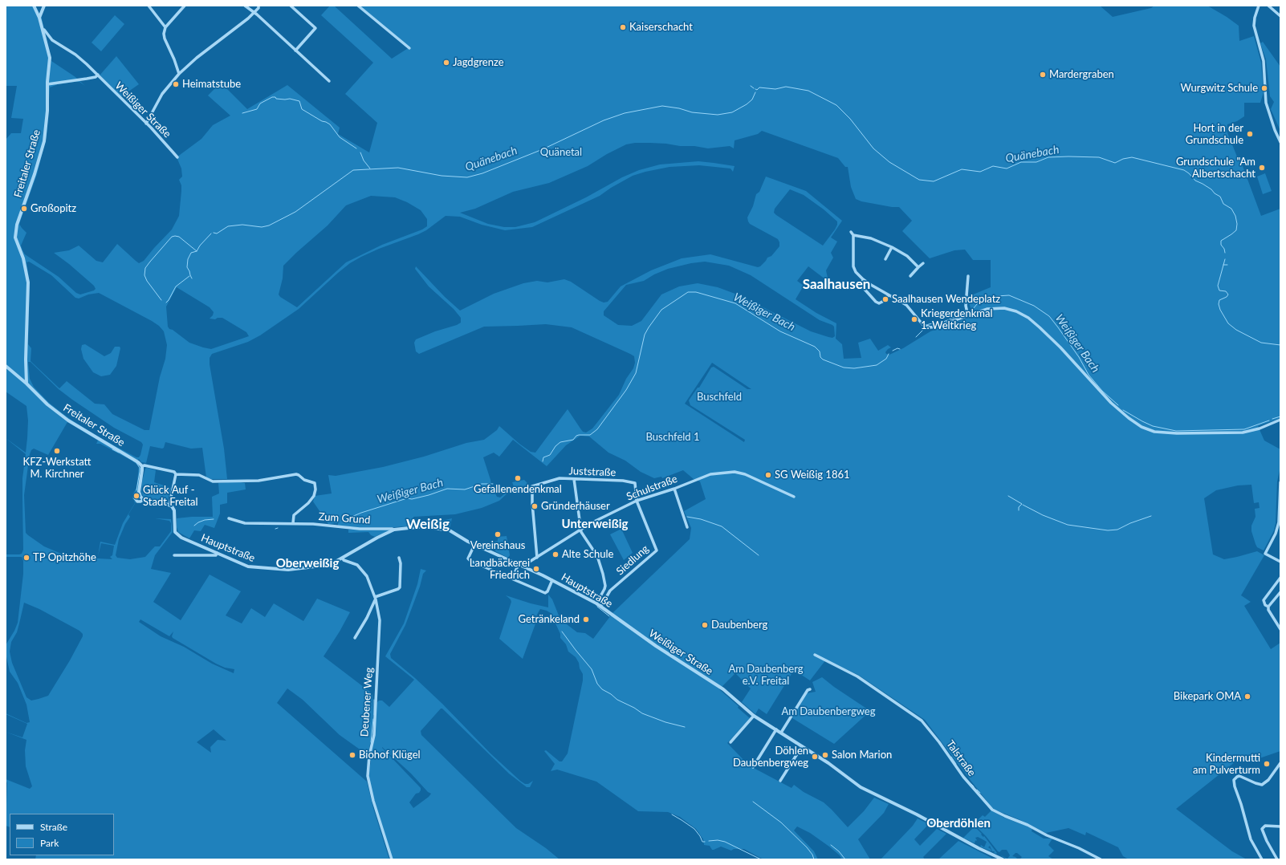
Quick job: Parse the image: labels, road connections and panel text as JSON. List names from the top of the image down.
{
  "streets": {
    "street": [
      "Weißiger Straße",
      "Freitaler Straße",
      "Juststraße",
      "Schulstraße",
      "Zum Grund",
      "Hauptstraße",
      "Siedlung",
      "Deubener Weg",
      "Talstraße"
    ]
  },
  "crossings": [
    ["Weißiger Straße", "Freitaler Straße"],
    ["Weißiger Straße", "Hauptstraße"],
    ["Juststraße", "Schulstraße"],
    ["Juststraße", "Siedlung"],
    ["Schulstraße", "Hauptstraße"],
    ["Schulstraße", "Siedlung"],
    ["Zum Grund", "Hauptstraße"],
    ["Hauptstraße", "Siedlung"],
    ["Hauptstraße", "Deubener Weg"]
  ],
  "districts": [
    "Saalhausen",
    "Unterweißig",
    "Weißig",
    "Oberweißig",
    "Oberdöhlen"
  ],
  "water": ["Quänebach", "Weißiger Bach"],
  "parks": [
    "Quänetal",
    "Buschfeld",
    "Buschfeld 1",
    "Am Daubenberg e.V. Freital",
    "Am Daubenbergweg"
  ],
  "places": [
    "Kaiserschacht",
    "Jagdgrenze",
    "Mardergraben",
    "Heimatstube",
    "Wurgwitz Schule",
    "Hort in der Grundschule",
    "Grundschule \"Am Albertschacht",
    "Großopitz",
    "Saalhausen Wendeplatz",
    "Kriegerdenkmal 1. Weltkrieg",
    "KFZ-Werkstatt M. Kirchner",
    "SG Weißig 1861",
    "Gefallenendenkmal",
    "Glück Auf - Stadt Freital",
    "Gründerhäuser",
    "Vereinshaus",
    "Alte Schule",
    "TP Opitzhöhe",
    "Landbäckerei Friedrich",
    "Getränkeland",
    "Daubenberg",
    "Bikepark OMA",
    "Biohof Klügel",
    "Salon Marion",
    "Döhlen Daubenbergweg",
    "Kindermutti am Pulverturm"
  ],
  "legend": ["Straße", "Park"]
}
